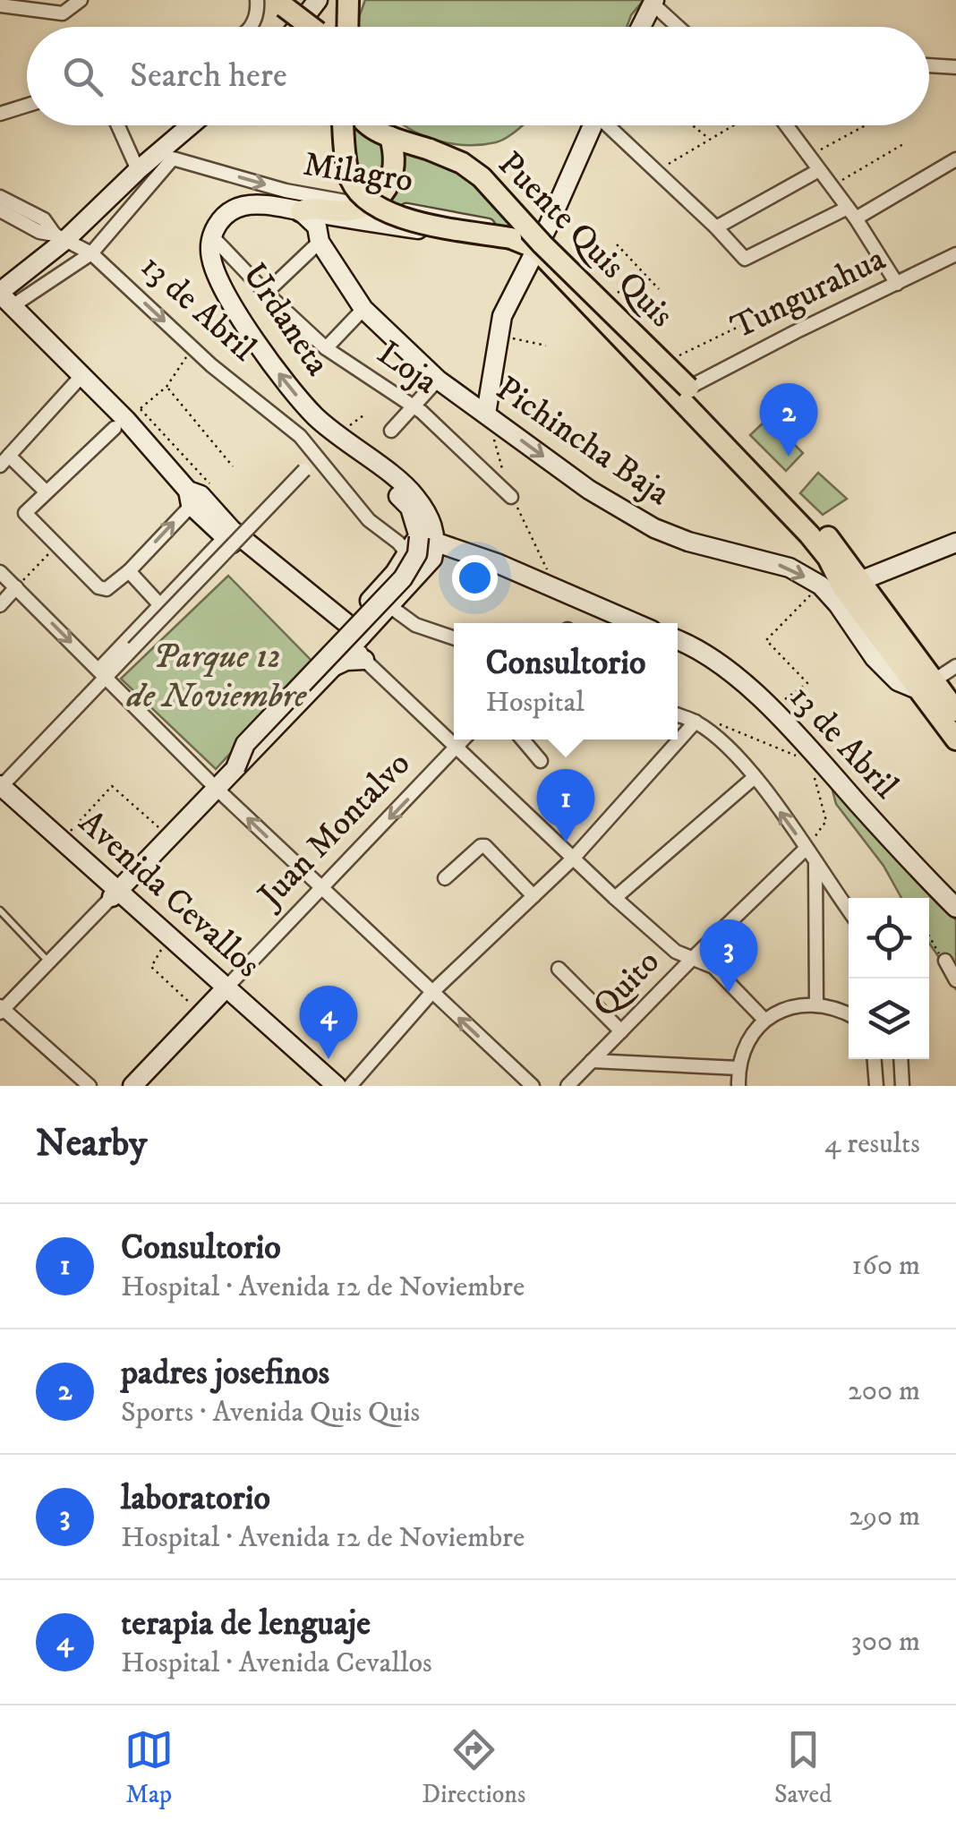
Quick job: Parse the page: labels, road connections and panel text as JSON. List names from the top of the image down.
{
  "streets": {
    "main road": ["Puente Quis Quis"],
    "street": [
      "Milagro",
      "Tungurahua",
      "13 de Abril",
      "Urdaneta",
      "Loja",
      "Pichincha Baja",
      "Juan Montalvo",
      "Avenida Cevallos",
      "Quito"
    ]
  },
  "crossings": [
    ["Milagro", "Urdaneta"],
    ["Puente Quis Quis", "Tungurahua"],
    ["13 de Abril", "Urdaneta"],
    ["Urdaneta", "Loja"],
    ["Urdaneta", "Pichincha Baja"],
    ["Juan Montalvo", "Avenida Cevallos"]
  ],
  "one_way": ["Milagro", "Pichincha Baja", "Juan Montalvo"],
  "parks": ["Parque 12 de Noviembre"],
  "page": {
    "search": "Search here",
    "pins": [
      "2",
      "1",
      "3",
      "4"
    ],
    "popup": ["Consultorio", "Hospital"],
    "heading": ["Nearby", "4 results"],
    "list": [
      {
        "mark": "1",
        "name": "Consultorio",
        "note": "Hospital · Avenida 12 de Noviembre",
        "value": "160 m"
      },
      {
        "mark": "2",
        "name": "padres josefinos",
        "note": "Sports · Avenida Quis Quis",
        "value": "200 m"
      },
      {
        "mark": "3",
        "name": "laboratorio",
        "note": "Hospital · Avenida 12 de Noviembre",
        "value": "290 m"
      },
      {
        "mark": "4",
        "name": "terapia de lenguaje",
        "note": "Hospital · Avenida Cevallos",
        "value": "300 m"
      }
    ],
    "nav": ["Map", "Directions", "Saved"]
  }
}
